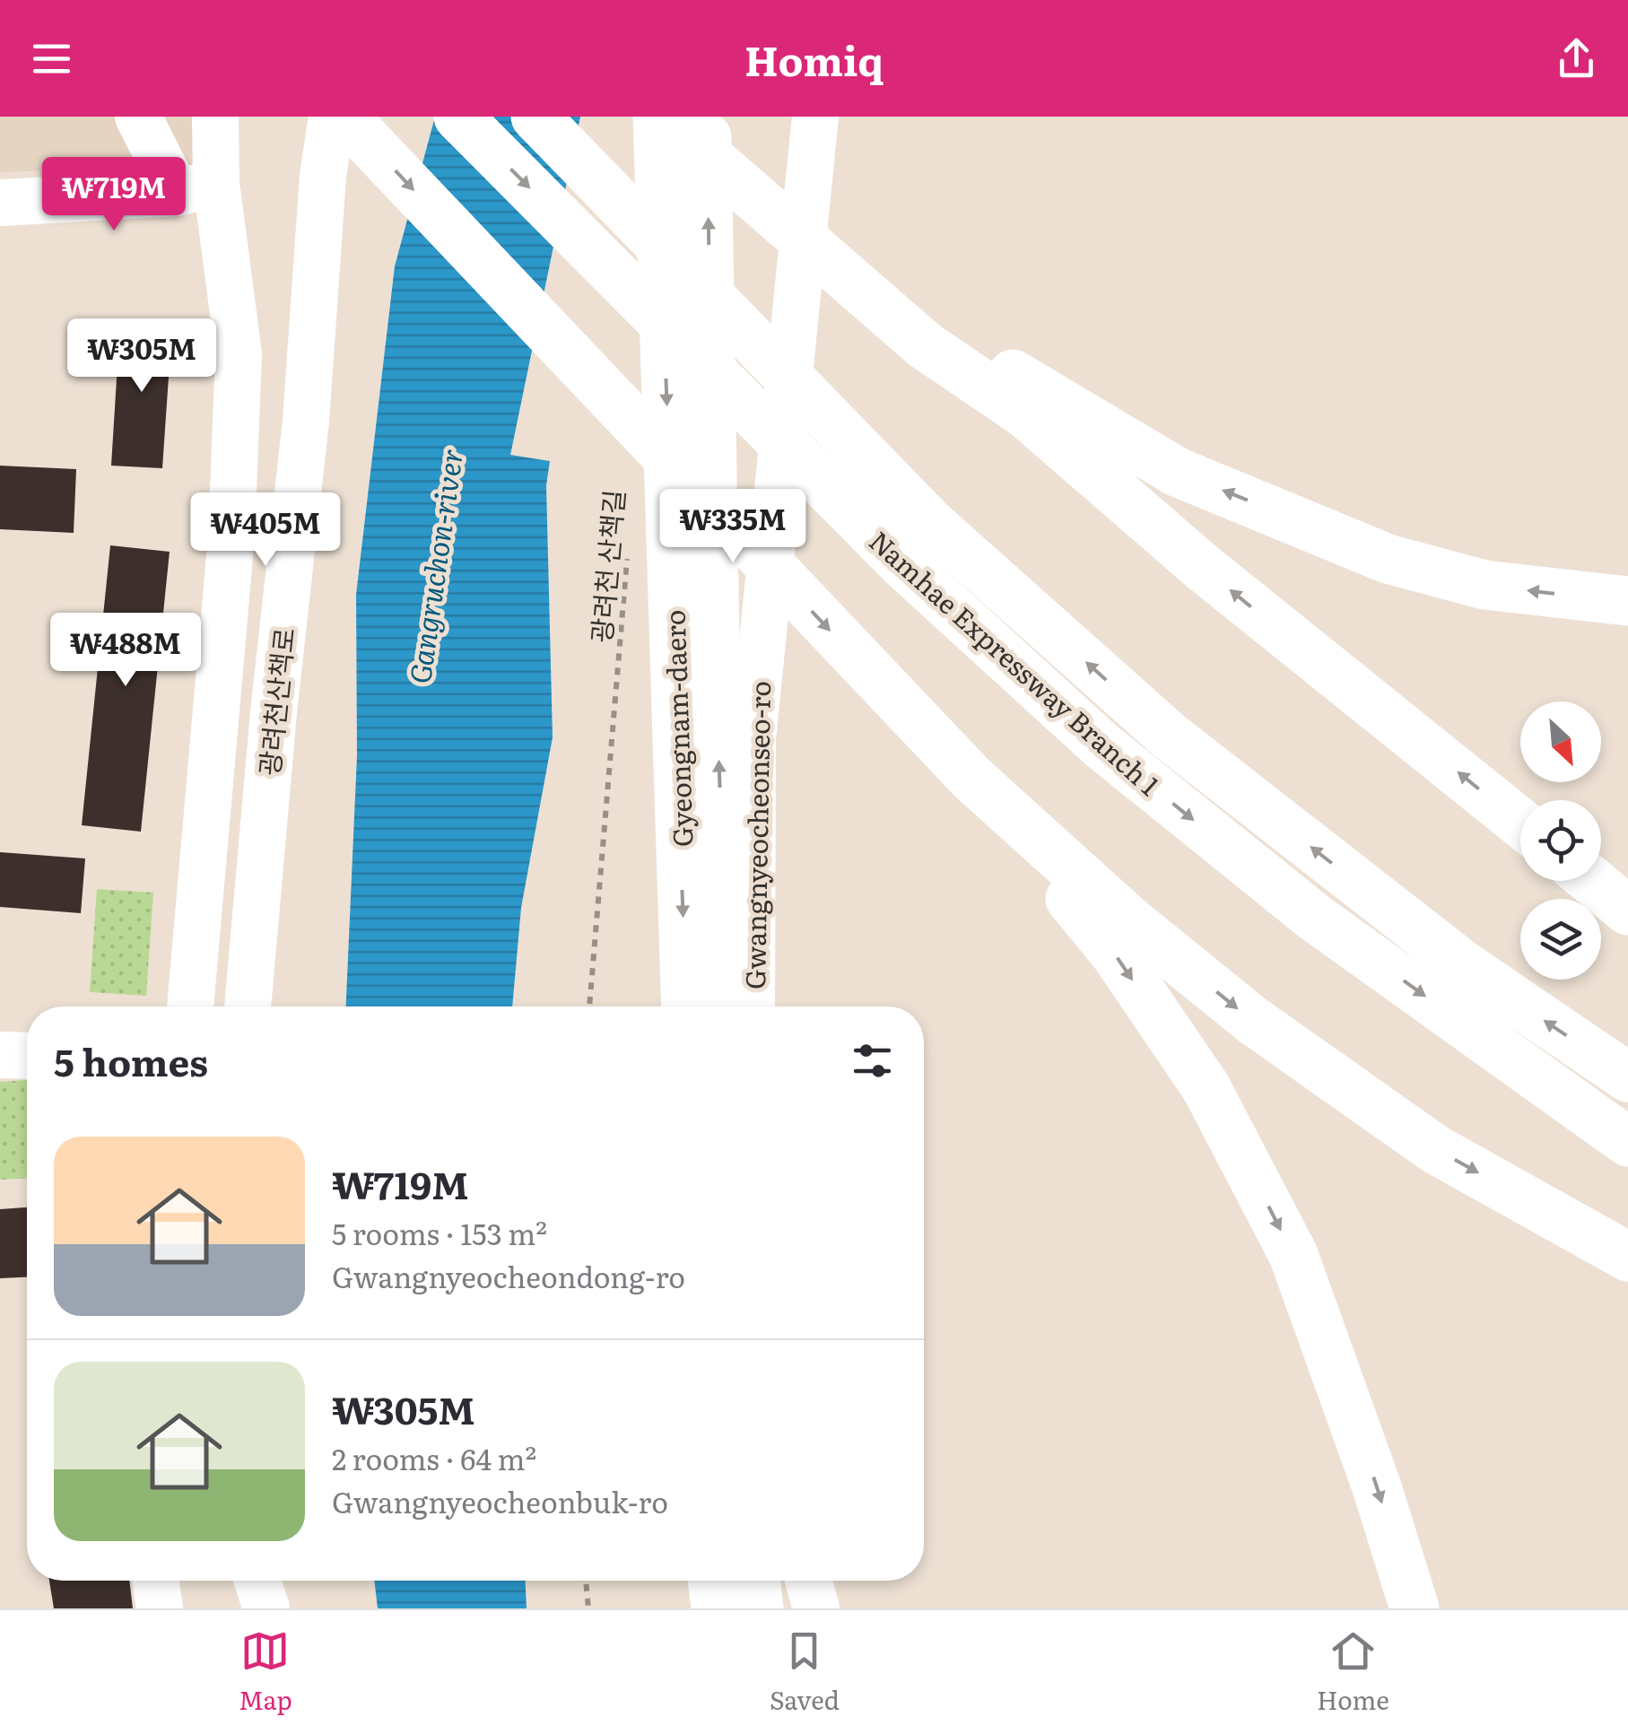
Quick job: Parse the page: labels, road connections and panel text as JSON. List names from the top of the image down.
{
  "streets": {
    "highway": ["Namhae Expressway Branch 1", "Gyeongnam-daero"],
    "street": ["광려천산책로", "Gwangnyeocheonseo-ro"],
    "path": ["광려천 산책길"]
  },
  "water": ["Gangruchon-river"],
  "north": "bottom right",
  "page": {
    "header": "Homiq",
    "price": [
      "₩719M",
      "₩305M",
      "₩335M",
      "₩405M",
      "₩488M"
    ],
    "heading": "5 homes",
    "list": [
      {
        "name": "₩719M",
        "note": "5 rooms · 153 m² · Gwangnyeocheondong-ro"
      },
      {
        "name": "₩305M",
        "note": "2 rooms · 64 m² · Gwangnyeocheonbuk-ro"
      }
    ],
    "tabs": ["Map", "Saved", "Home"]
  }
}
